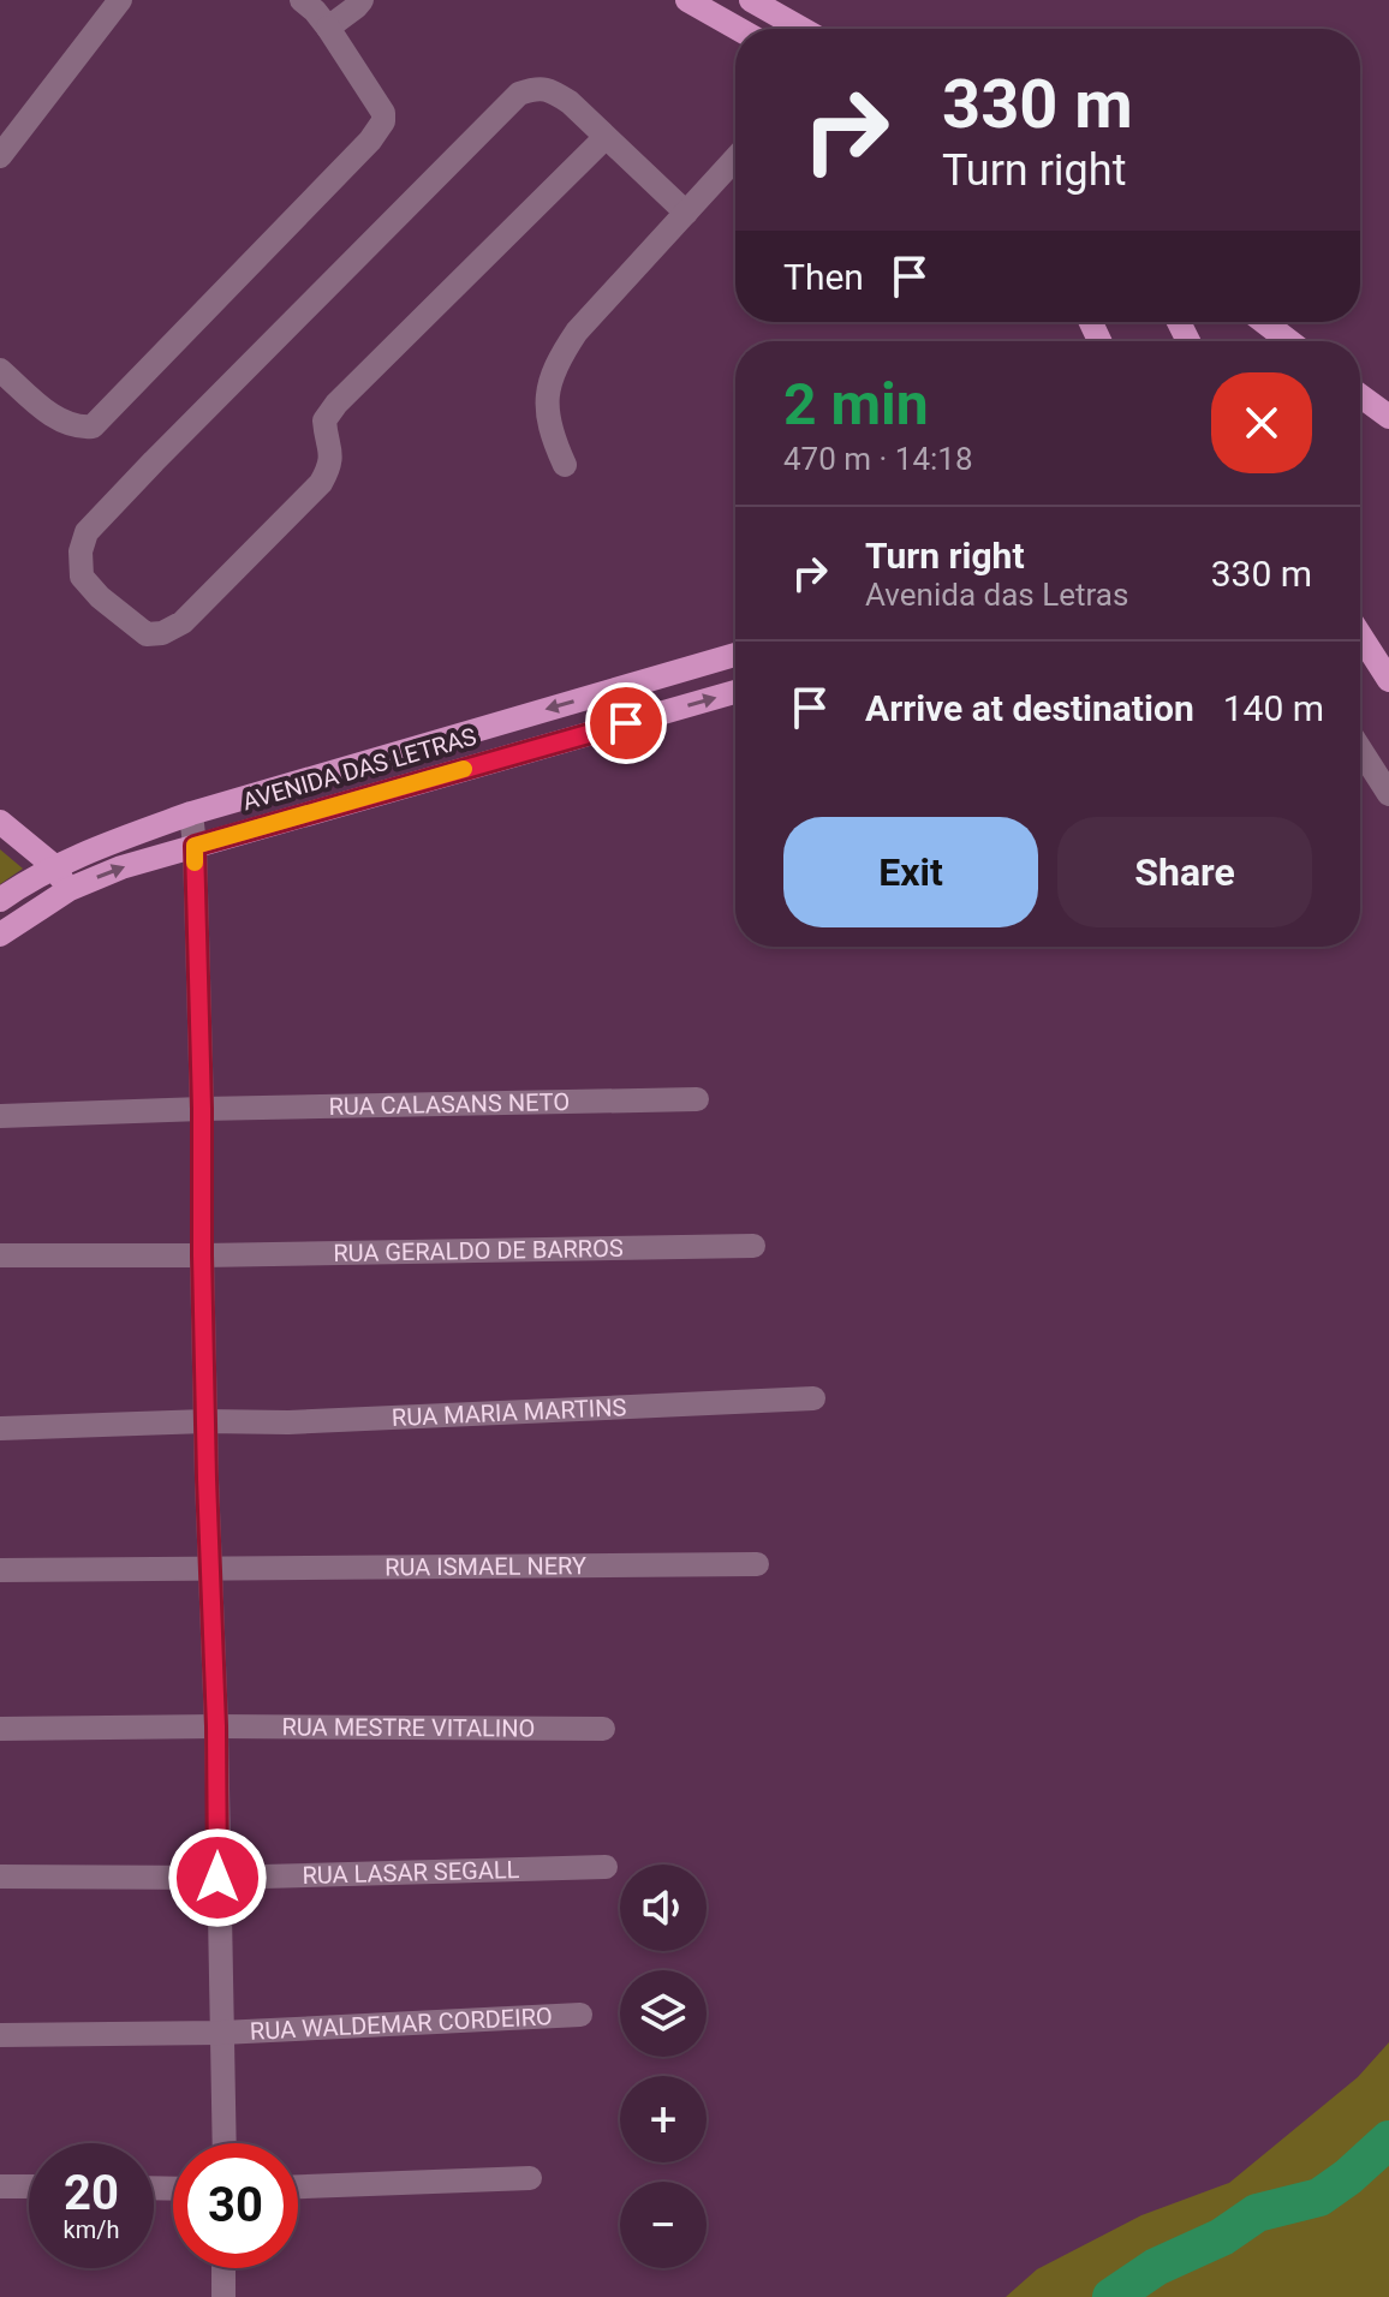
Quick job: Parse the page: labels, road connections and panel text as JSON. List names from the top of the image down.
{
  "streets": {
    "main road": ["AVENIDA DAS LETRAS"],
    "street": [
      "RUA CALASANS NETO",
      "RUA GERALDO DE BARROS",
      "RUA MARIA MARTINS",
      "RUA ISMAEL NERY",
      "RUA MESTRE VITALINO",
      "RUA LASAR SEGALL",
      "RUA WALDEMAR CORDEIRO"
    ]
  },
  "page": {
    "turn": ["330 m", "Turn right"],
    "then": "Then",
    "heading": ["2 min", "470 m · 14:18"],
    "list": [
      {
        "name": "Turn right",
        "note": "Avenida das Letras",
        "value": "330 m"
      },
      {
        "name": "Arrive at destination",
        "value": "140 m"
      }
    ],
    "buttons": ["Exit", "Share"],
    "map_buttons": ["+", "−"],
    "speed": "20 km/h",
    "limit": "30"
  }
}
